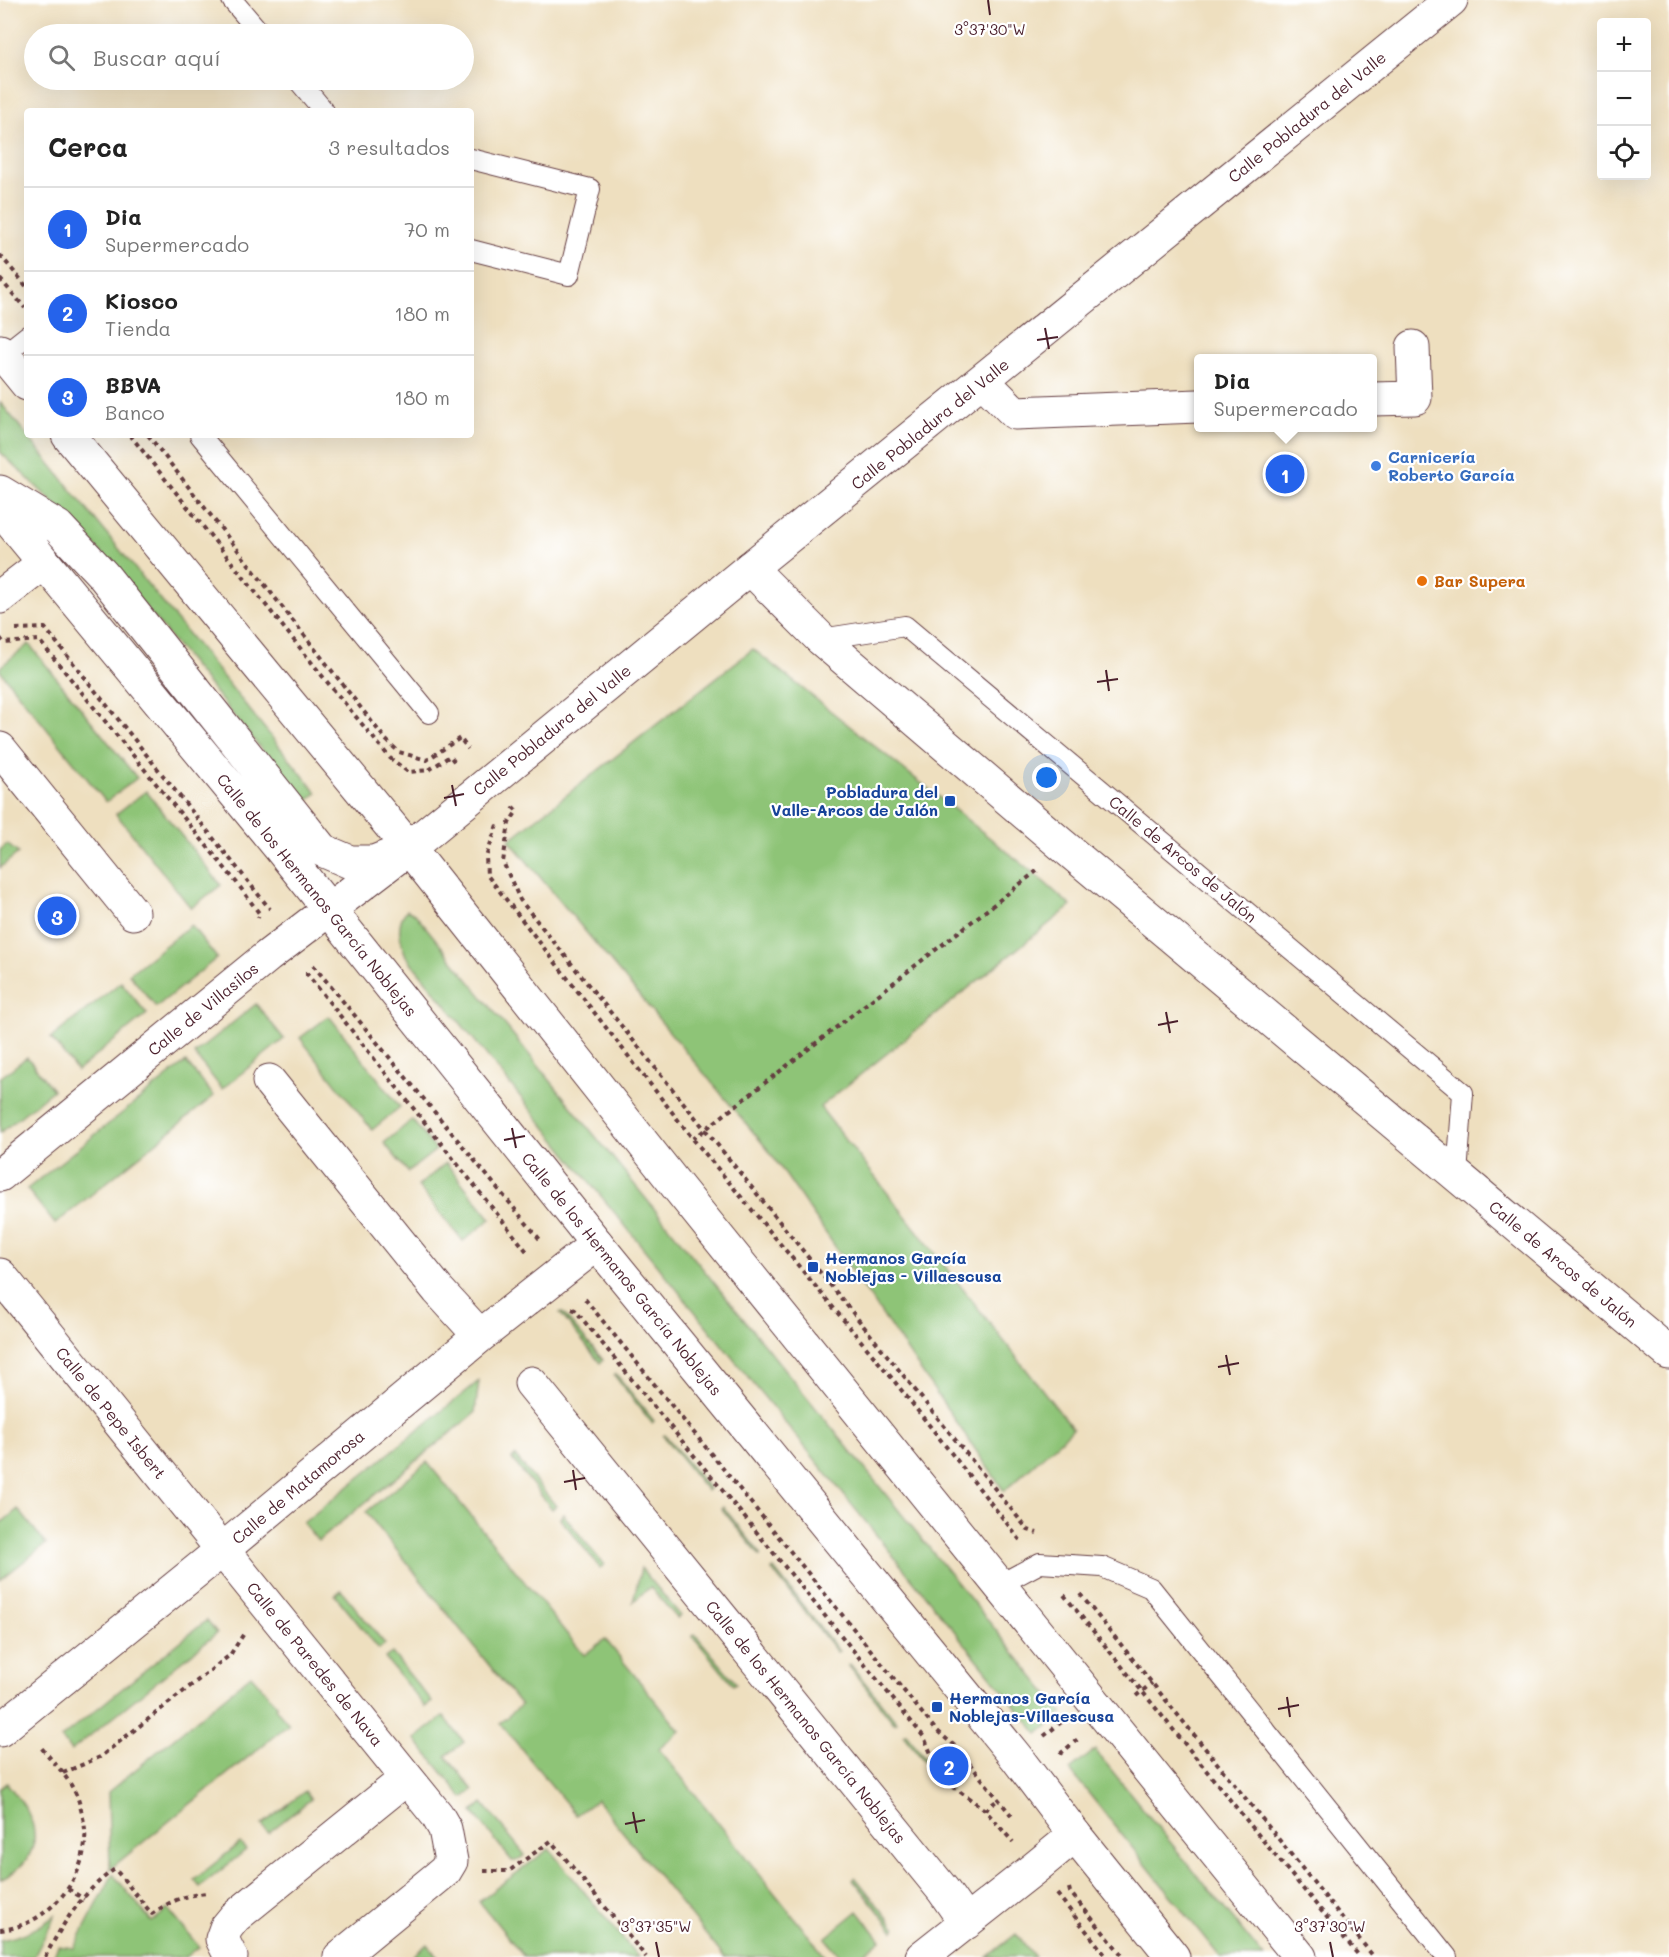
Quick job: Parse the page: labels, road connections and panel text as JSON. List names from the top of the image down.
{
  "streets": {
    "street": [
      "Calle Pobladura del Valle",
      "Calle de Arcos de Jalón",
      "Calle de los Hermanos García Noblejas",
      "Calle de Villasilos",
      "Calle de Pepe Isbert",
      "Calle de Matamorosa",
      "Calle de Paredes de Nava"
    ]
  },
  "crossings": [
    ["Calle Pobladura del Valle", "Calle de Arcos de Jalón"],
    ["Calle Pobladura del Valle", "Calle de los Hermanos García Noblejas"],
    ["Calle Pobladura del Valle", "Calle de Villasilos"],
    ["Calle de los Hermanos García Noblejas", "Calle de Villasilos"],
    ["Calle de los Hermanos García Noblejas", "Calle de Matamorosa"],
    ["Calle de Pepe Isbert", "Calle de Matamorosa"],
    ["Calle de Pepe Isbert", "Calle de Paredes de Nava"],
    ["Calle de Matamorosa", "Calle de Paredes de Nava"]
  ],
  "places": {
    "other": ["Carnicería Roberto García", "Bar Supera"],
    "transit": ["Pobladura del Valle-Arcos de Jalón", "Hermanos García Noblejas - Villaescusa", "Hermanos García Noblejas-Villaescusa"]
  },
  "page": {
    "map_buttons": ["+", "−"],
    "search": "Buscar aquí",
    "heading": ["Cerca", "3 resultados"],
    "list": [
      {
        "mark": "1",
        "name": "Dia",
        "note": "Supermercado",
        "value": "70 m"
      },
      {
        "mark": "2",
        "name": "Kiosco",
        "note": "Tienda",
        "value": "180 m"
      },
      {
        "mark": "3",
        "name": "BBVA",
        "note": "Banco",
        "value": "180 m"
      }
    ],
    "popup": ["Dia", "Supermercado"],
    "pins": ["1", "3", "2"]
  },
  "coordinates": ["3°37'30\"W", "3°37'35\"W"]
}
